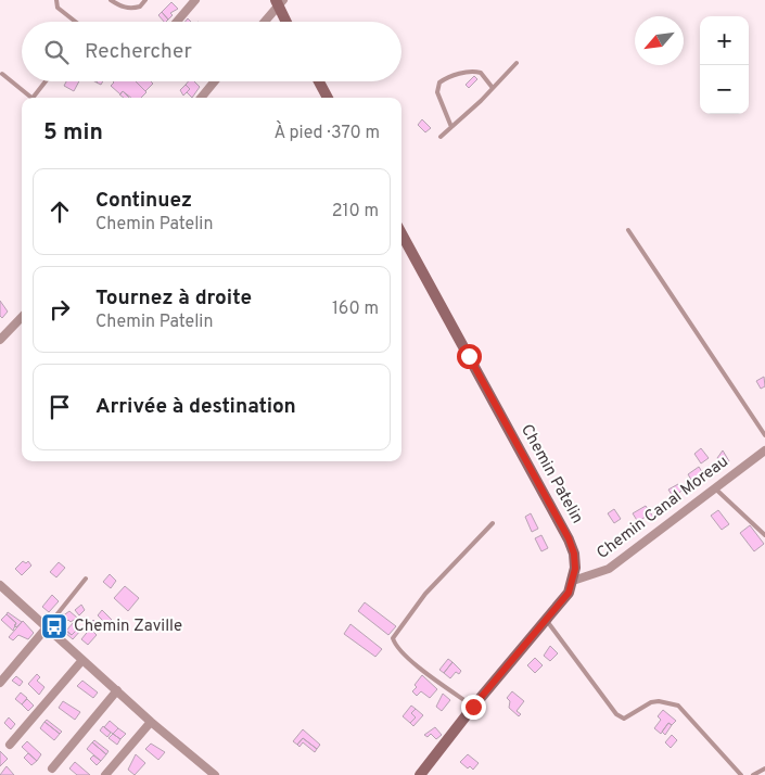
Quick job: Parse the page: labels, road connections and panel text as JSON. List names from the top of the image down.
{
  "streets": {
    "main road": ["Chemin Patelin"],
    "street": ["Chemin Canal Moreau"]
  },
  "crossings": [
    ["Chemin Patelin", "Chemin Canal Moreau"]
  ],
  "places": {
    "bus stop": ["Chemin Zaville"]
  },
  "north": "bottom left",
  "page": {
    "map_buttons": ["+", "−"],
    "search": "Rechercher",
    "heading": ["5 min", "À pied · 370 m"],
    "list": [
      ["Continuez", "Chemin Patelin", "210 m"],
      ["Tournez à droite", "Chemin Patelin", "160 m"],
      "Arrivée à destination"
    ]
  }
}
